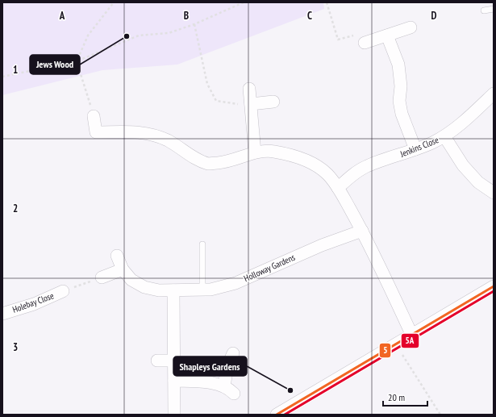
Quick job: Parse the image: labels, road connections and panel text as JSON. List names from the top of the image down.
{
  "streets": {
    "street": ["Jenkins Close", "Holloway Gardens", "Holebay Close"]
  },
  "places": ["Jews Wood", "Shapleys Gardens"],
  "lines": ["transit line 5", "transit line 5A"],
  "scale_bar": "20 m",
  "grid": {
    "columns": [
      "A",
      "B",
      "C",
      "D"
    ],
    "rows": ["1", "2", "3"]
  }
}
